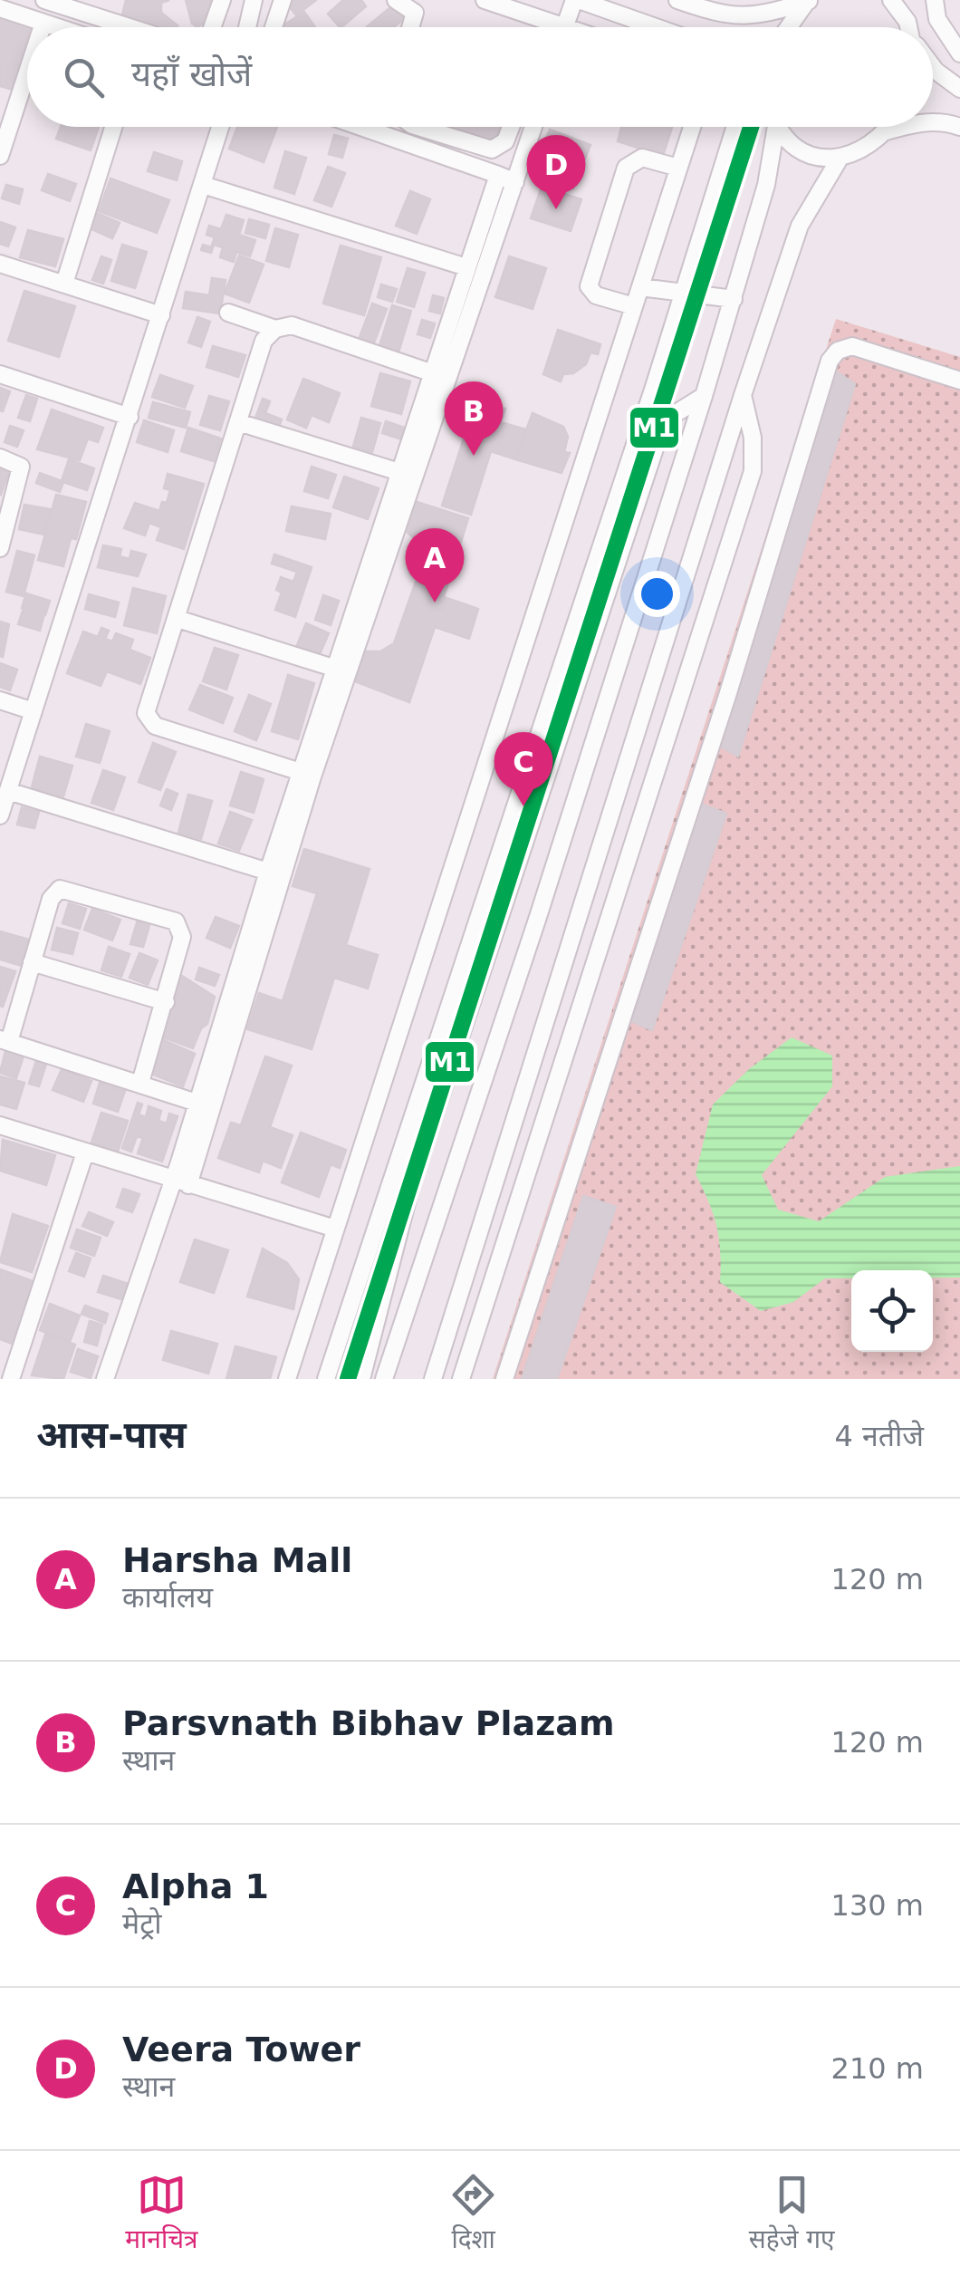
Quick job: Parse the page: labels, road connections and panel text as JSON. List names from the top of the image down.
{
  "lines": ["transit line M1"],
  "page": {
    "search": "यहाँ खोजें",
    "pins": [
      "D",
      "B",
      "A",
      "C"
    ],
    "heading": ["आस-पास", "4 नतीजे"],
    "list": [
      {
        "mark": "A",
        "name": "Harsha Mall",
        "note": "कार्यालय",
        "value": "120 m"
      },
      {
        "mark": "B",
        "name": "Parsvnath Bibhav Plazam",
        "note": "स्थान",
        "value": "120 m"
      },
      {
        "mark": "C",
        "name": "Alpha 1",
        "note": "मेट्रो",
        "value": "130 m"
      },
      {
        "mark": "D",
        "name": "Veera Tower",
        "note": "स्थान",
        "value": "210 m"
      }
    ],
    "nav": ["मानचित्र", "दिशा", "सहेजे गए"]
  }
}
